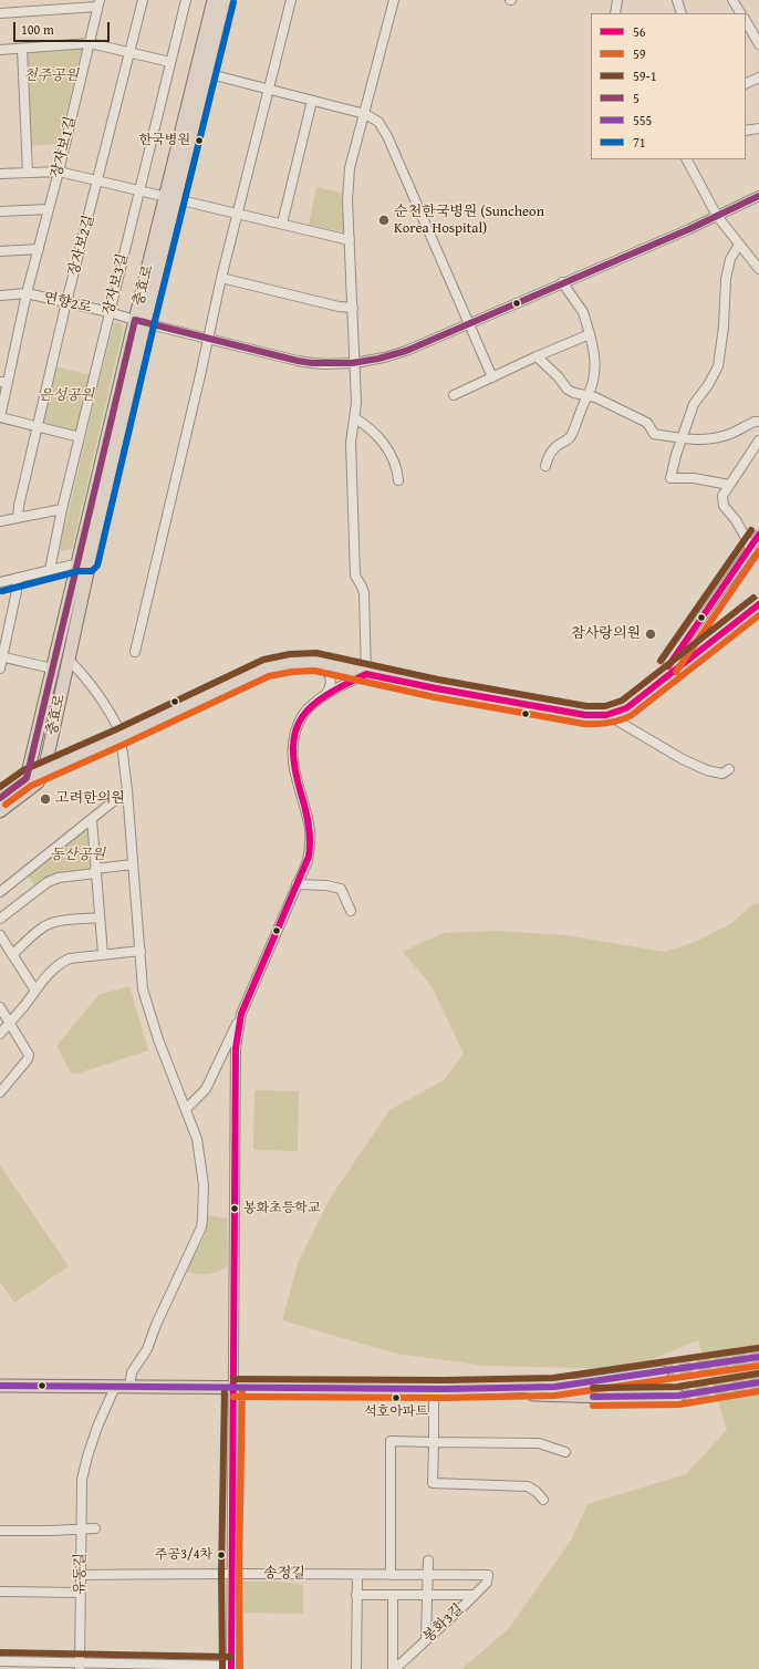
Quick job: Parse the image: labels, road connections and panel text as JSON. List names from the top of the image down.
{
  "streets": {
    "main road": ["충효로"],
    "street": [
      "장자보1길",
      "장자보2길",
      "장자보3길",
      "연향2로",
      "유동길",
      "송정길",
      "봉화3길"
    ]
  },
  "crossings": [
    ["장자보1길", "연향2로"],
    ["장자보2길", "연향2로"],
    ["장자보3길", "연향2로"],
    ["충효로", "연향2로"],
    ["유동길", "송정길"],
    ["송정길", "봉화3길"]
  ],
  "parks": ["천주공원", "은성공원", "동산공원"],
  "places": [
    "한국병원",
    "순천한국병원 (Suncheon Korea Hospital)",
    "참사랑의원",
    "고려한의원",
    "봉화초등학교",
    "석호아파트",
    "주공3/4차"
  ],
  "lines": [
    "transit line 71",
    "transit line 5",
    "transit line 59-1",
    "transit line 56",
    "transit line 59",
    "transit line 555"
  ],
  "legend": [
    "56",
    "59",
    "59-1",
    "5",
    "555",
    "71"
  ],
  "scale_bar": "100 m"
}
